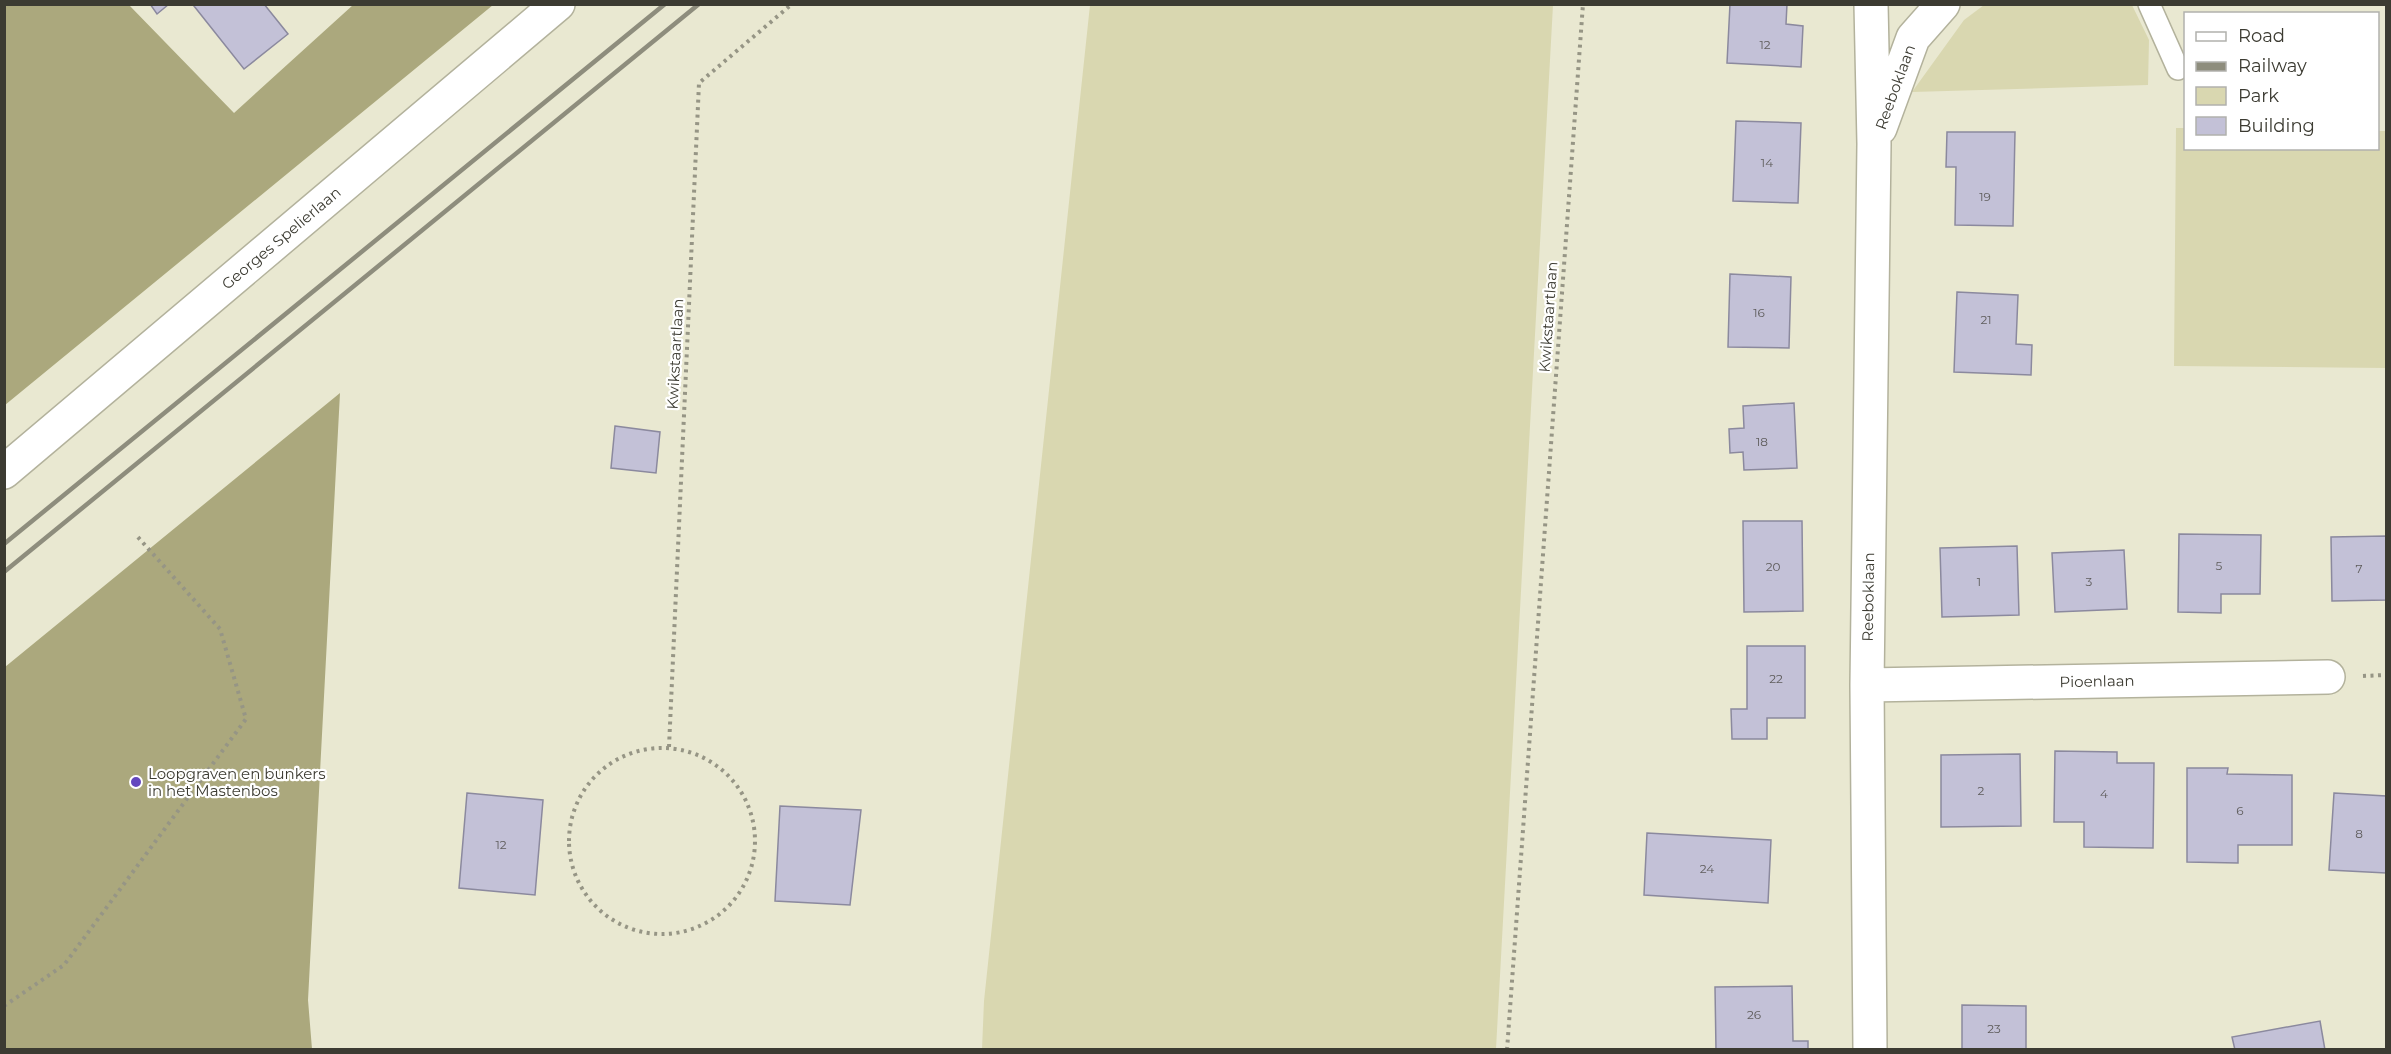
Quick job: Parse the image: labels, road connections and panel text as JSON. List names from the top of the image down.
{
  "streets": {
    "street": ["Reeboklaan", "Georges Spelierlaan", "Pioenlaan"],
    "path": ["Kwikstaartlaan"]
  },
  "crossings": [
    ["Reeboklaan", "Pioenlaan"]
  ],
  "places": ["Loopgraven en bunkers in het Mastenbos"],
  "house_numbers": [
    "12",
    "14",
    "19",
    "16",
    "21",
    "18",
    "5",
    "20",
    "7",
    "1",
    "3",
    "22",
    "2",
    "4",
    "6",
    "8",
    "12",
    "24",
    "26",
    "23"
  ],
  "legend": [
    "Road",
    "Railway",
    "Park",
    "Building"
  ]
}
